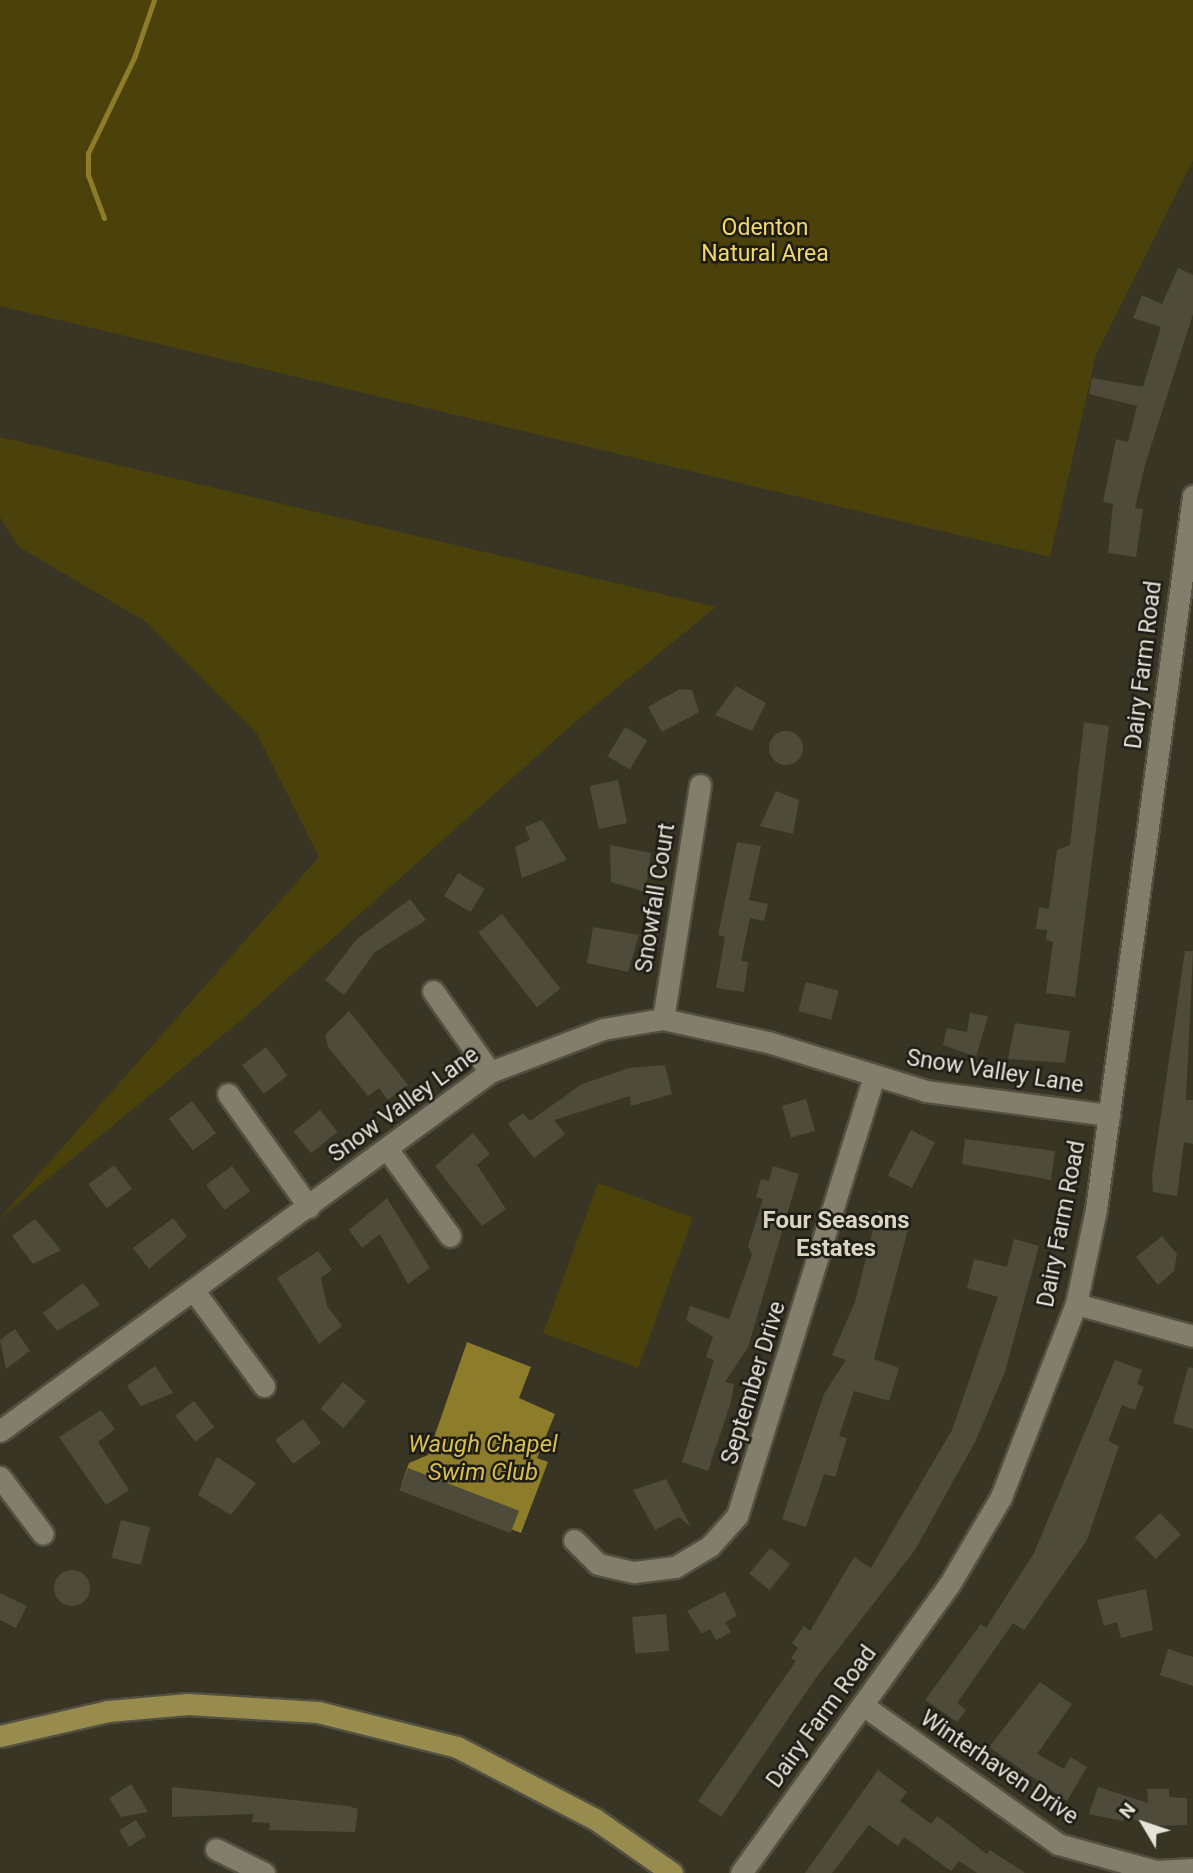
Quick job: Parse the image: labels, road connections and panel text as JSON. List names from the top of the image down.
{
  "streets": {
    "street": [
      "Dairy Farm Road",
      "Snowfall Court",
      "Snow Valley Lane",
      "September Drive",
      "Winterhaven Drive"
    ]
  },
  "crossings": [
    ["Dairy Farm Road", "Snow Valley Lane"],
    ["Dairy Farm Road", "Winterhaven Drive"],
    ["Snowfall Court", "Snow Valley Lane"],
    ["Snow Valley Lane", "September Drive"]
  ],
  "districts": ["Four Seasons Estates"],
  "water": ["Waugh Chapel Swim Club"],
  "parks": ["Odenton Natural Area"],
  "north": "top left"
}
